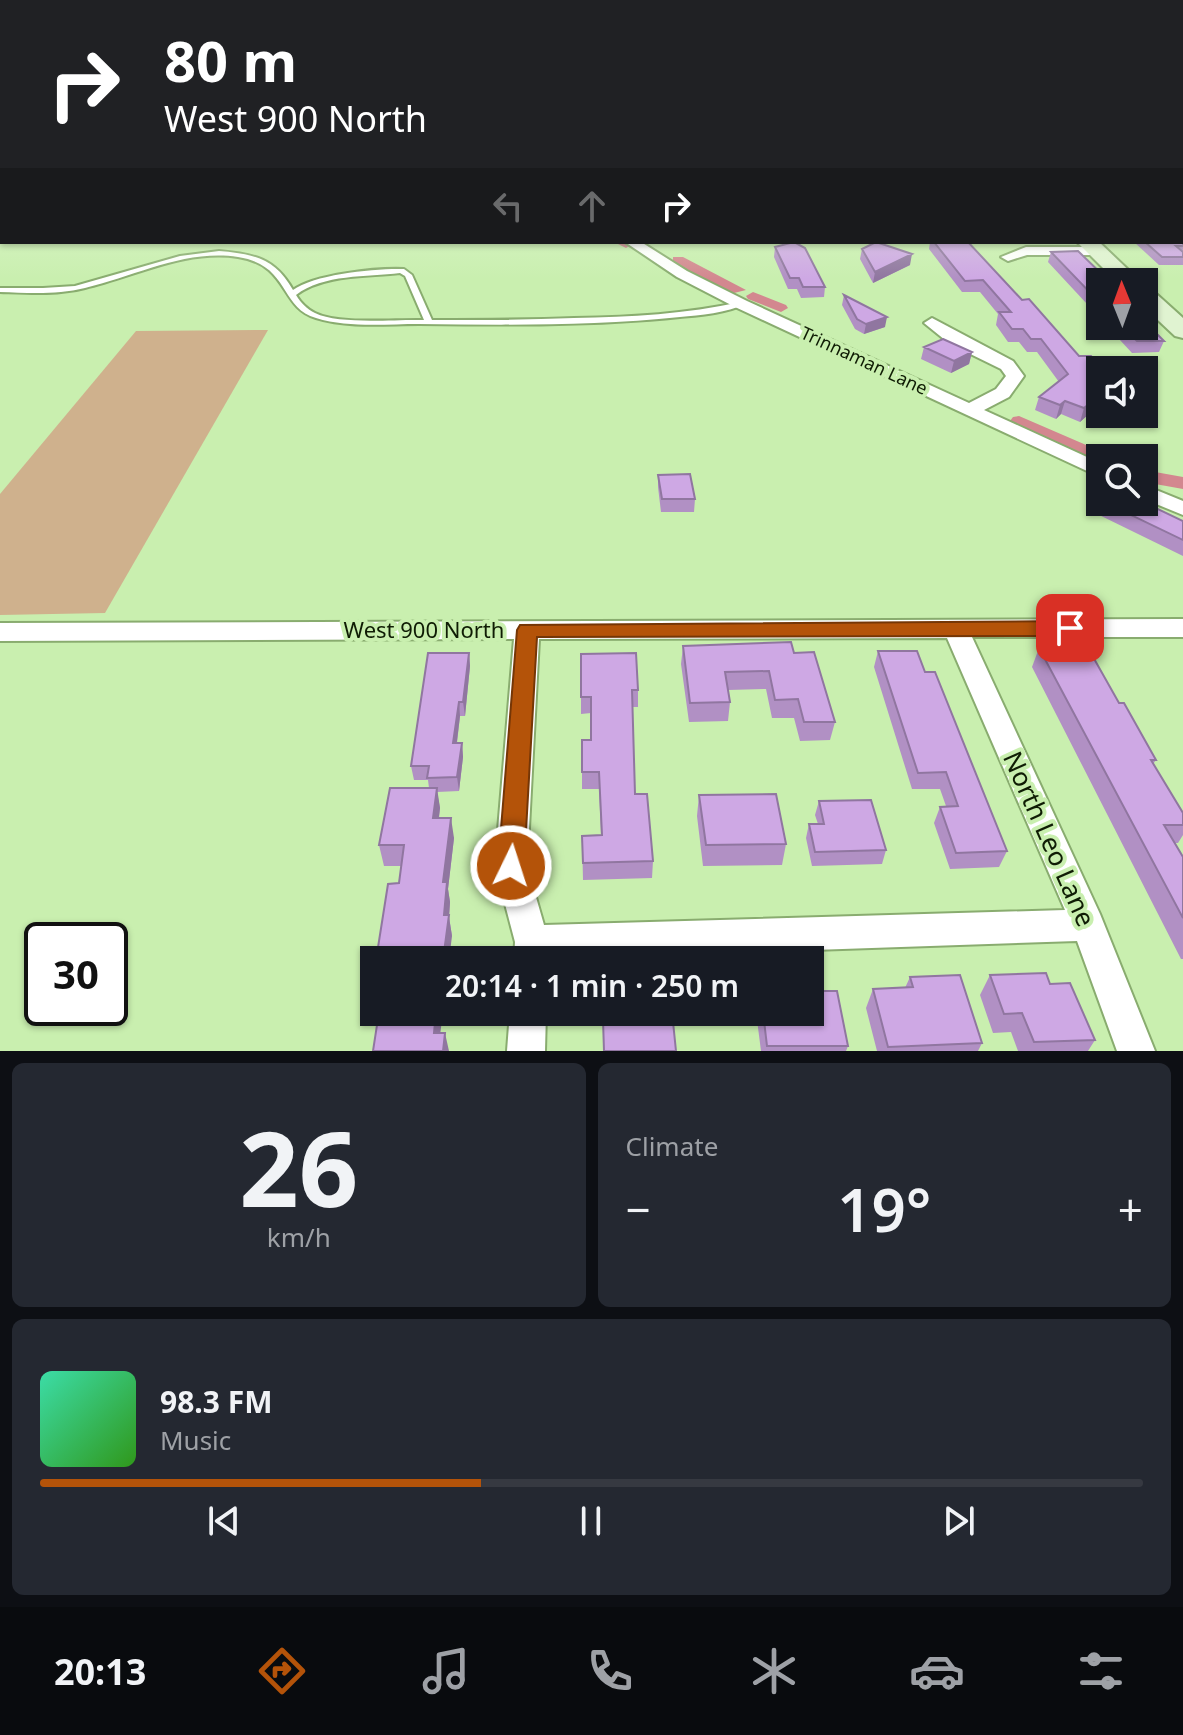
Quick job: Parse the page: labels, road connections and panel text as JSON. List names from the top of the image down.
{
  "streets": {
    "street": ["Trinnaman Lane", "West 900 North", "North Leo Lane"]
  },
  "crossings": [
    ["West 900 North", "North Leo Lane"]
  ],
  "north": "top",
  "page": {
    "turn": ["80 m", "West 900 North"],
    "limit": "30",
    "trip": "20:14 · 1 min · 250 m",
    "tile": [
      ["26", "km/h"],
      "Climate"
    ],
    "heat": ["−", "19°", "+"],
    "song": ["98.3 FM", "Music"],
    "tabs": "20:13"
  }
}
